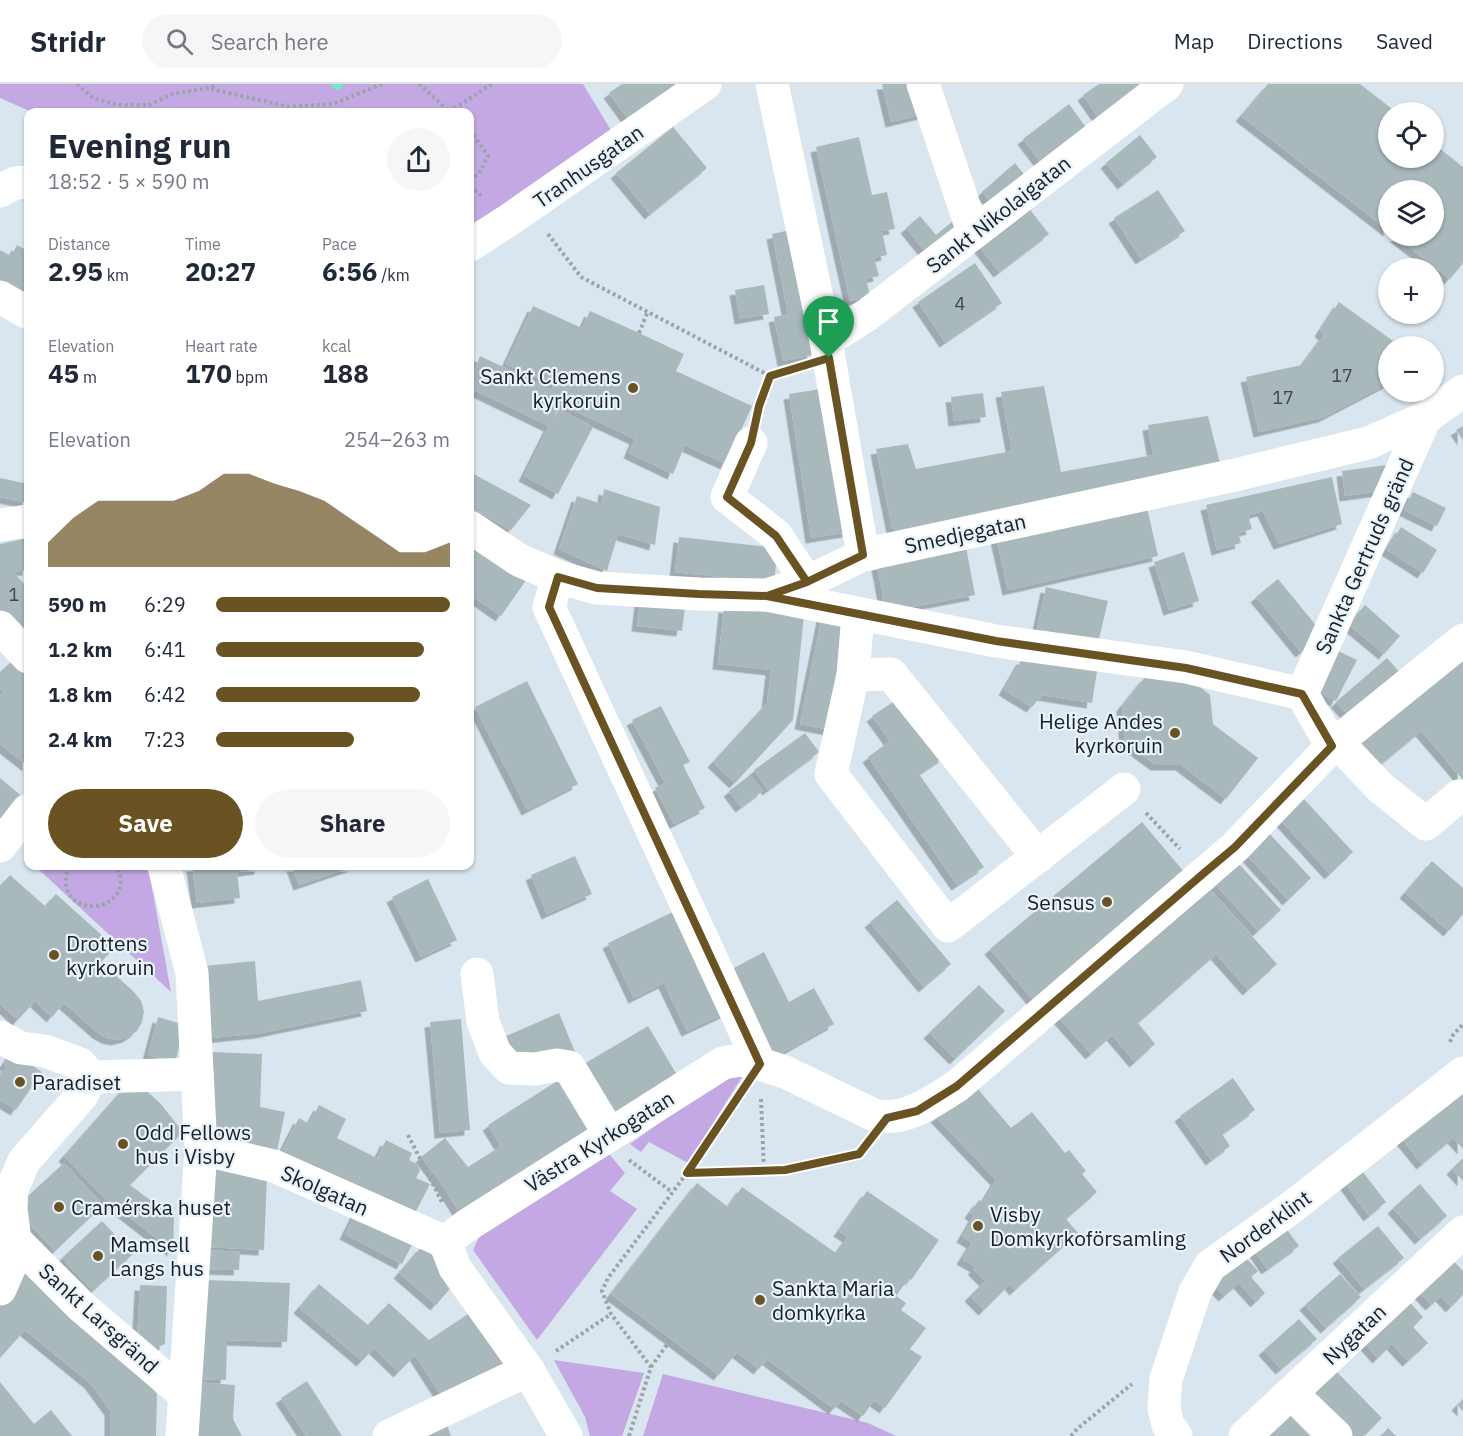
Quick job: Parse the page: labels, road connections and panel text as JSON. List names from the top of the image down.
{
  "streets": {
    "street": [
      "Tranhusgatan",
      "Sankt Nikolaigatan",
      "Smedjegatan",
      "Sankta Gertruds gränd",
      "Västra Kyrkogatan",
      "Skolgatan",
      "Norderklint",
      "Sankt Larsgränd",
      "Nygatan"
    ]
  },
  "crossings": [
    ["Smedjegatan", "Sankta Gertruds gränd"],
    ["Västra Kyrkogatan", "Skolgatan"]
  ],
  "places": [
    "Sankt Clemens kyrkoruin",
    "Helige Andes kyrkoruin",
    "Sensus",
    "Drottens kyrkoruin",
    "Paradiset",
    "Odd Fellows hus i Visby",
    "Cramérska huset",
    "Visby Domkyrkoförsamling",
    "Mamsell Langs hus",
    "Sankta Maria domkyrka"
  ],
  "house_numbers": [
    "4",
    "17",
    "17",
    "1"
  ],
  "page": {
    "header": "Stridr",
    "search": "Search here",
    "nav": ["Map", "Directions", "Saved"],
    "map_buttons": ["+", "−"],
    "heading": ["Evening run", "18:52 · 5 × 590 m"],
    "stats": [
      ["Distance", "2.95 km"],
      ["Time", "20:27"],
      ["Pace", "6:56 /km"],
      ["Elevation", "45 m"],
      ["Heart rate", "170 bpm"],
      ["kcal", "188"]
    ],
    "chart": ["Elevation", "254–263 m"],
    "list": [
      {
        "name": "590 m",
        "note": "6:29"
      },
      {
        "name": "1.2 km",
        "note": "6:41"
      },
      {
        "name": "1.8 km",
        "note": "6:42"
      },
      {
        "name": "2.4 km",
        "note": "7:23"
      }
    ],
    "buttons": ["Save", "Share"]
  }
}
